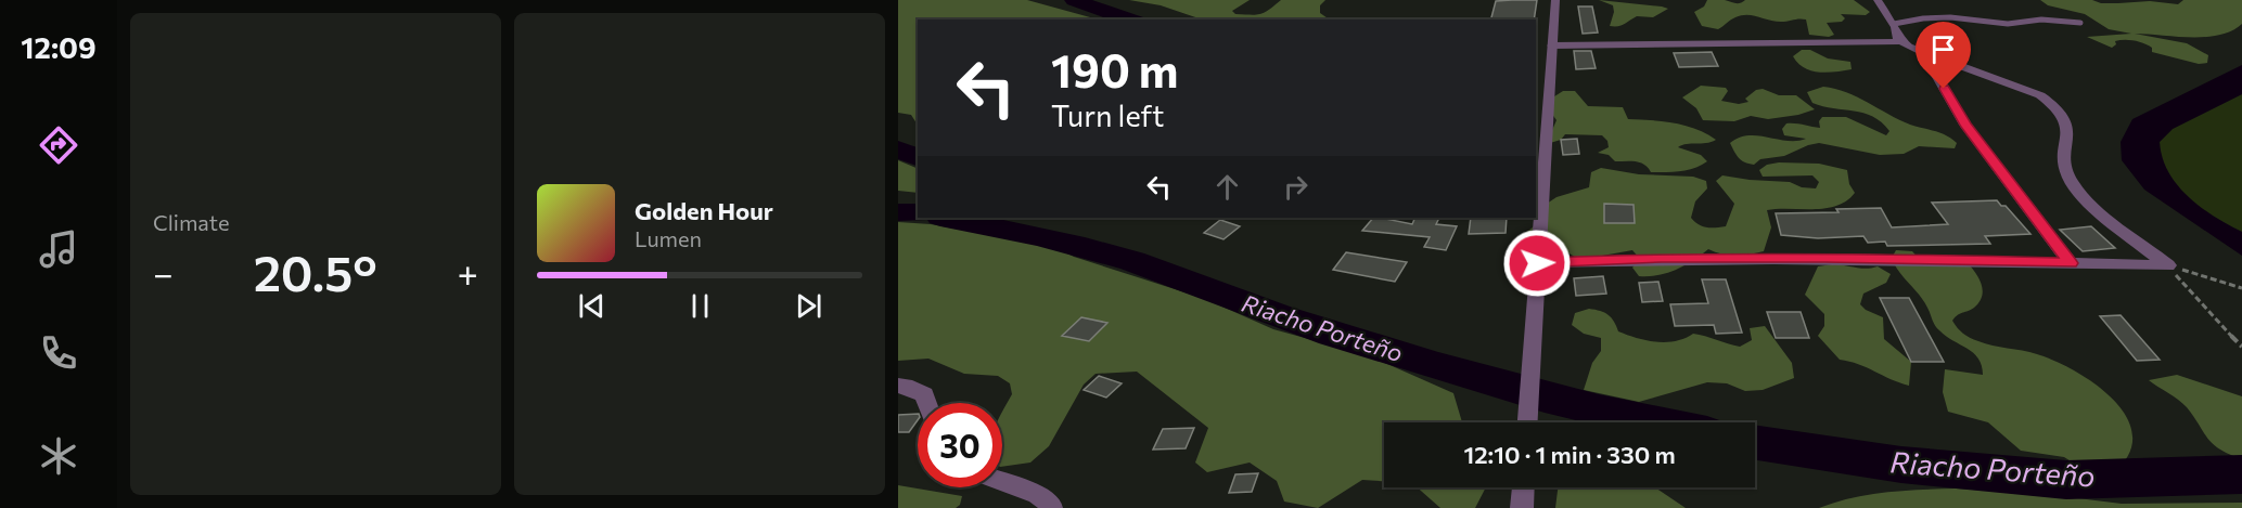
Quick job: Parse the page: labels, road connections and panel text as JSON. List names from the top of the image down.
{
  "water": ["Riacho Porteño"],
  "page": {
    "tabs": "12:09",
    "tile": "Climate",
    "turn": ["190 m", "Turn left"],
    "song": ["Golden Hour", "Lumen"],
    "heat": ["−", "20.5°", "+"],
    "limit": "30",
    "trip": "12:10 · 1 min · 330 m"
  }
}
